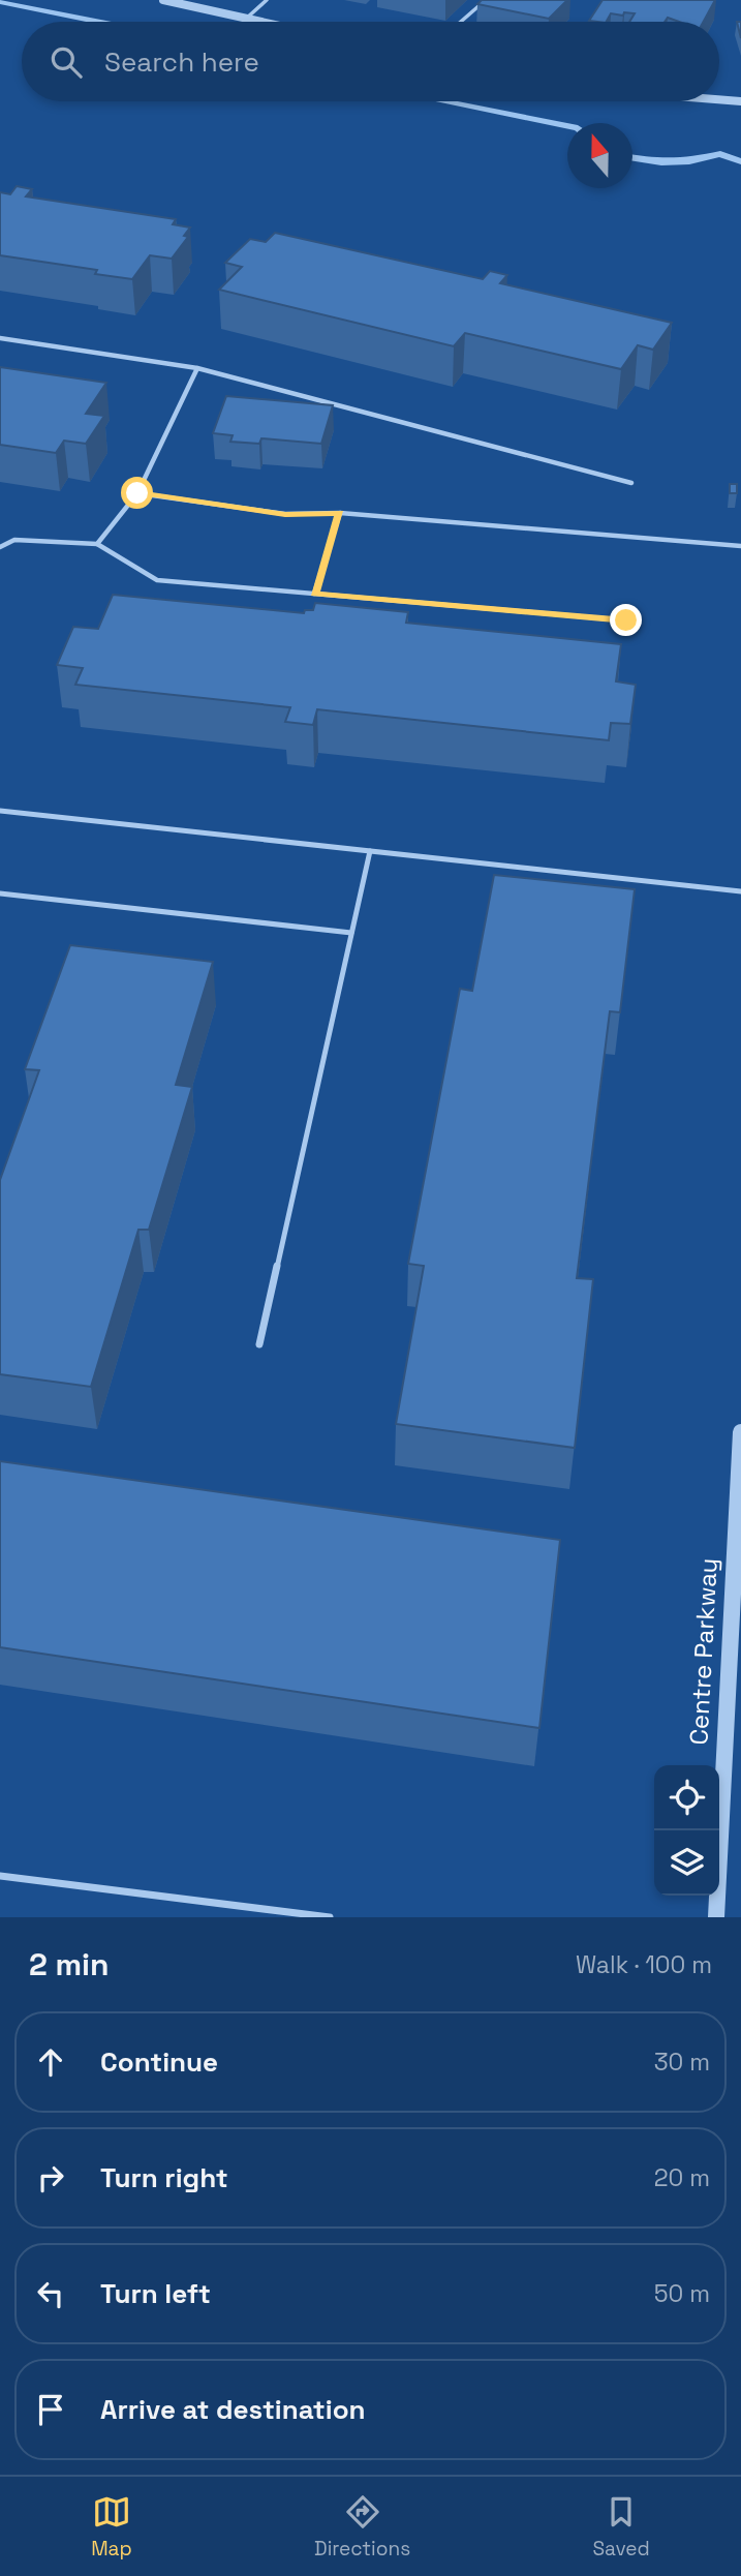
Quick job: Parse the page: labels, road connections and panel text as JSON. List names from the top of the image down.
{
  "streets": {
    "street": ["Centre Parkway"]
  },
  "north": "top",
  "page": {
    "search": "Search here",
    "heading": ["2 min", "Walk · 100 m"],
    "list": [
      ["Continue", "30 m"],
      ["Turn right", "20 m"],
      ["Turn left", "50 m"],
      "Arrive at destination"
    ],
    "nav": ["Map", "Directions", "Saved"]
  }
}
